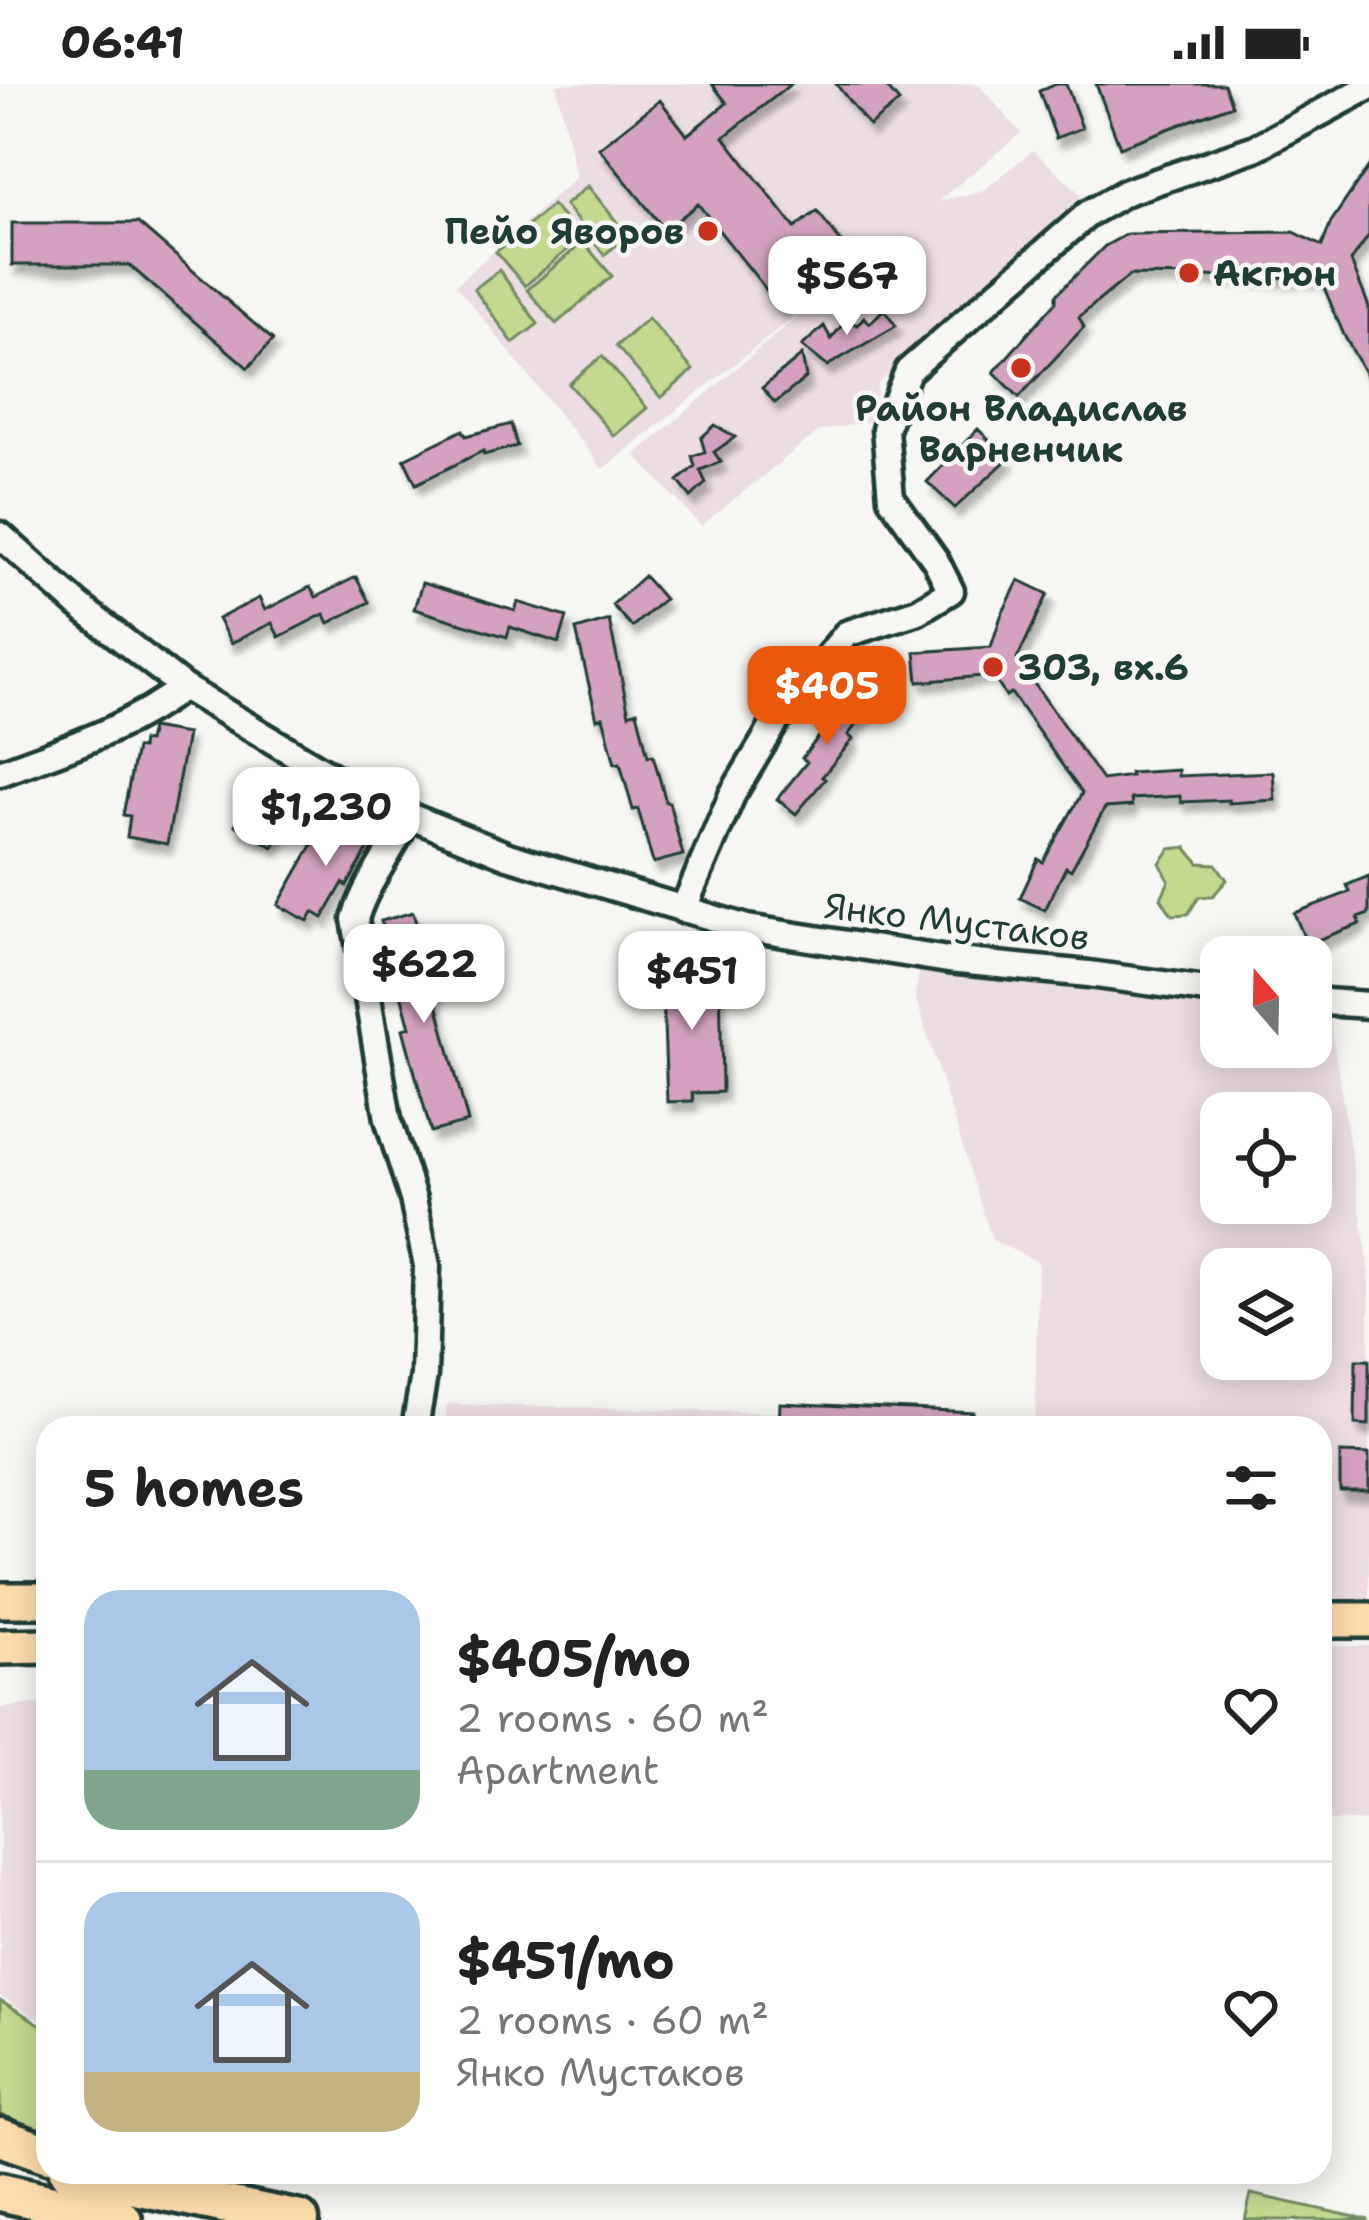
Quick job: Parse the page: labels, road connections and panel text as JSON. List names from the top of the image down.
{
  "streets": {
    "street": ["Янко Мустаков"]
  },
  "places": [
    "Пейо Яворов",
    "Акгюн",
    "Район Владислав Варненчик",
    "303, вх.6"
  ],
  "north": "top",
  "page": {
    "status": "06:41",
    "price": [
      "$567",
      "$405",
      "$1,230",
      "$622",
      "$451"
    ],
    "heading": "5 homes",
    "list": [
      {
        "name": "$405/mo",
        "note": "2 rooms · 60 m² · Apartment"
      },
      {
        "name": "$451/mo",
        "note": "2 rooms · 60 m² · Янко Мустаков"
      }
    ]
  }
}
